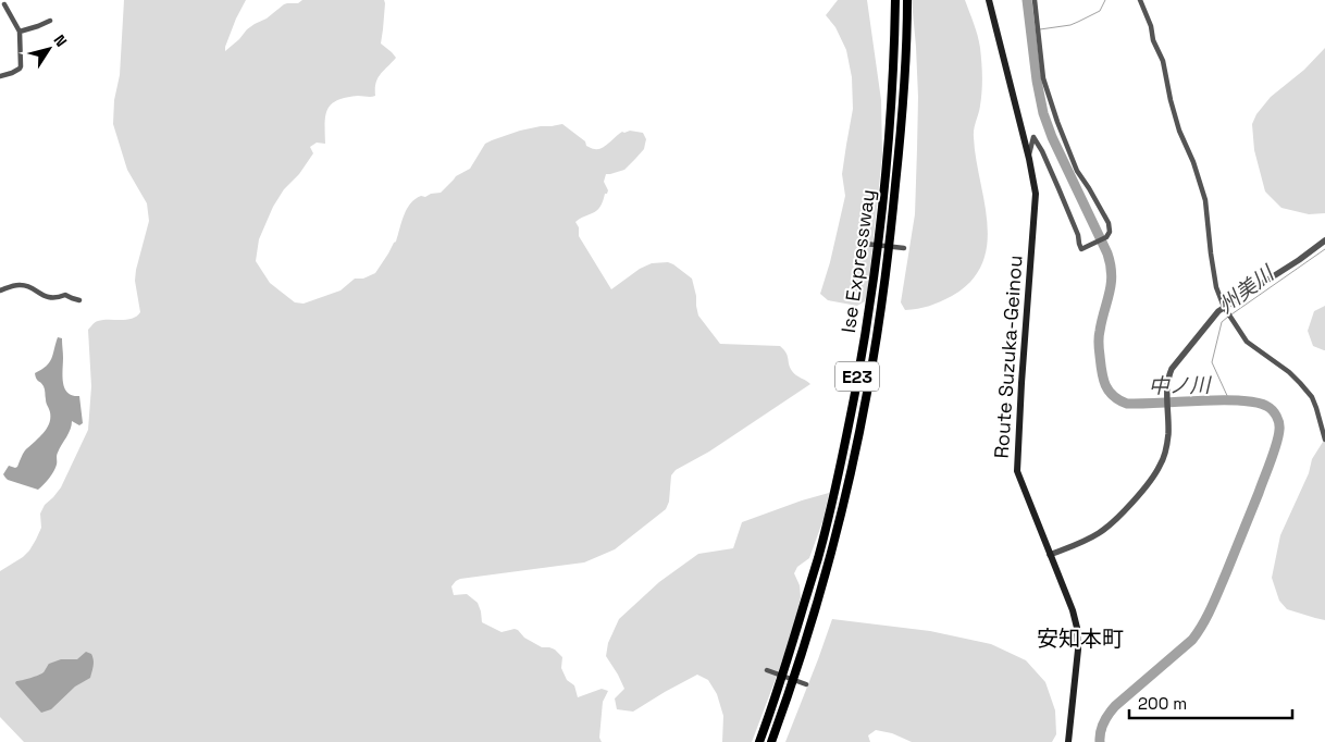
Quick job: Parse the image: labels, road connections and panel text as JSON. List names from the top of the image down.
{
  "streets": {
    "highway": ["Ise Expressway", "E23"],
    "main road": ["Route Suzuka-Geinou"]
  },
  "districts": ["安知本町"],
  "water": ["州美川", "中ノ川"],
  "scale_bar": "200 m",
  "north": "top right"
}
